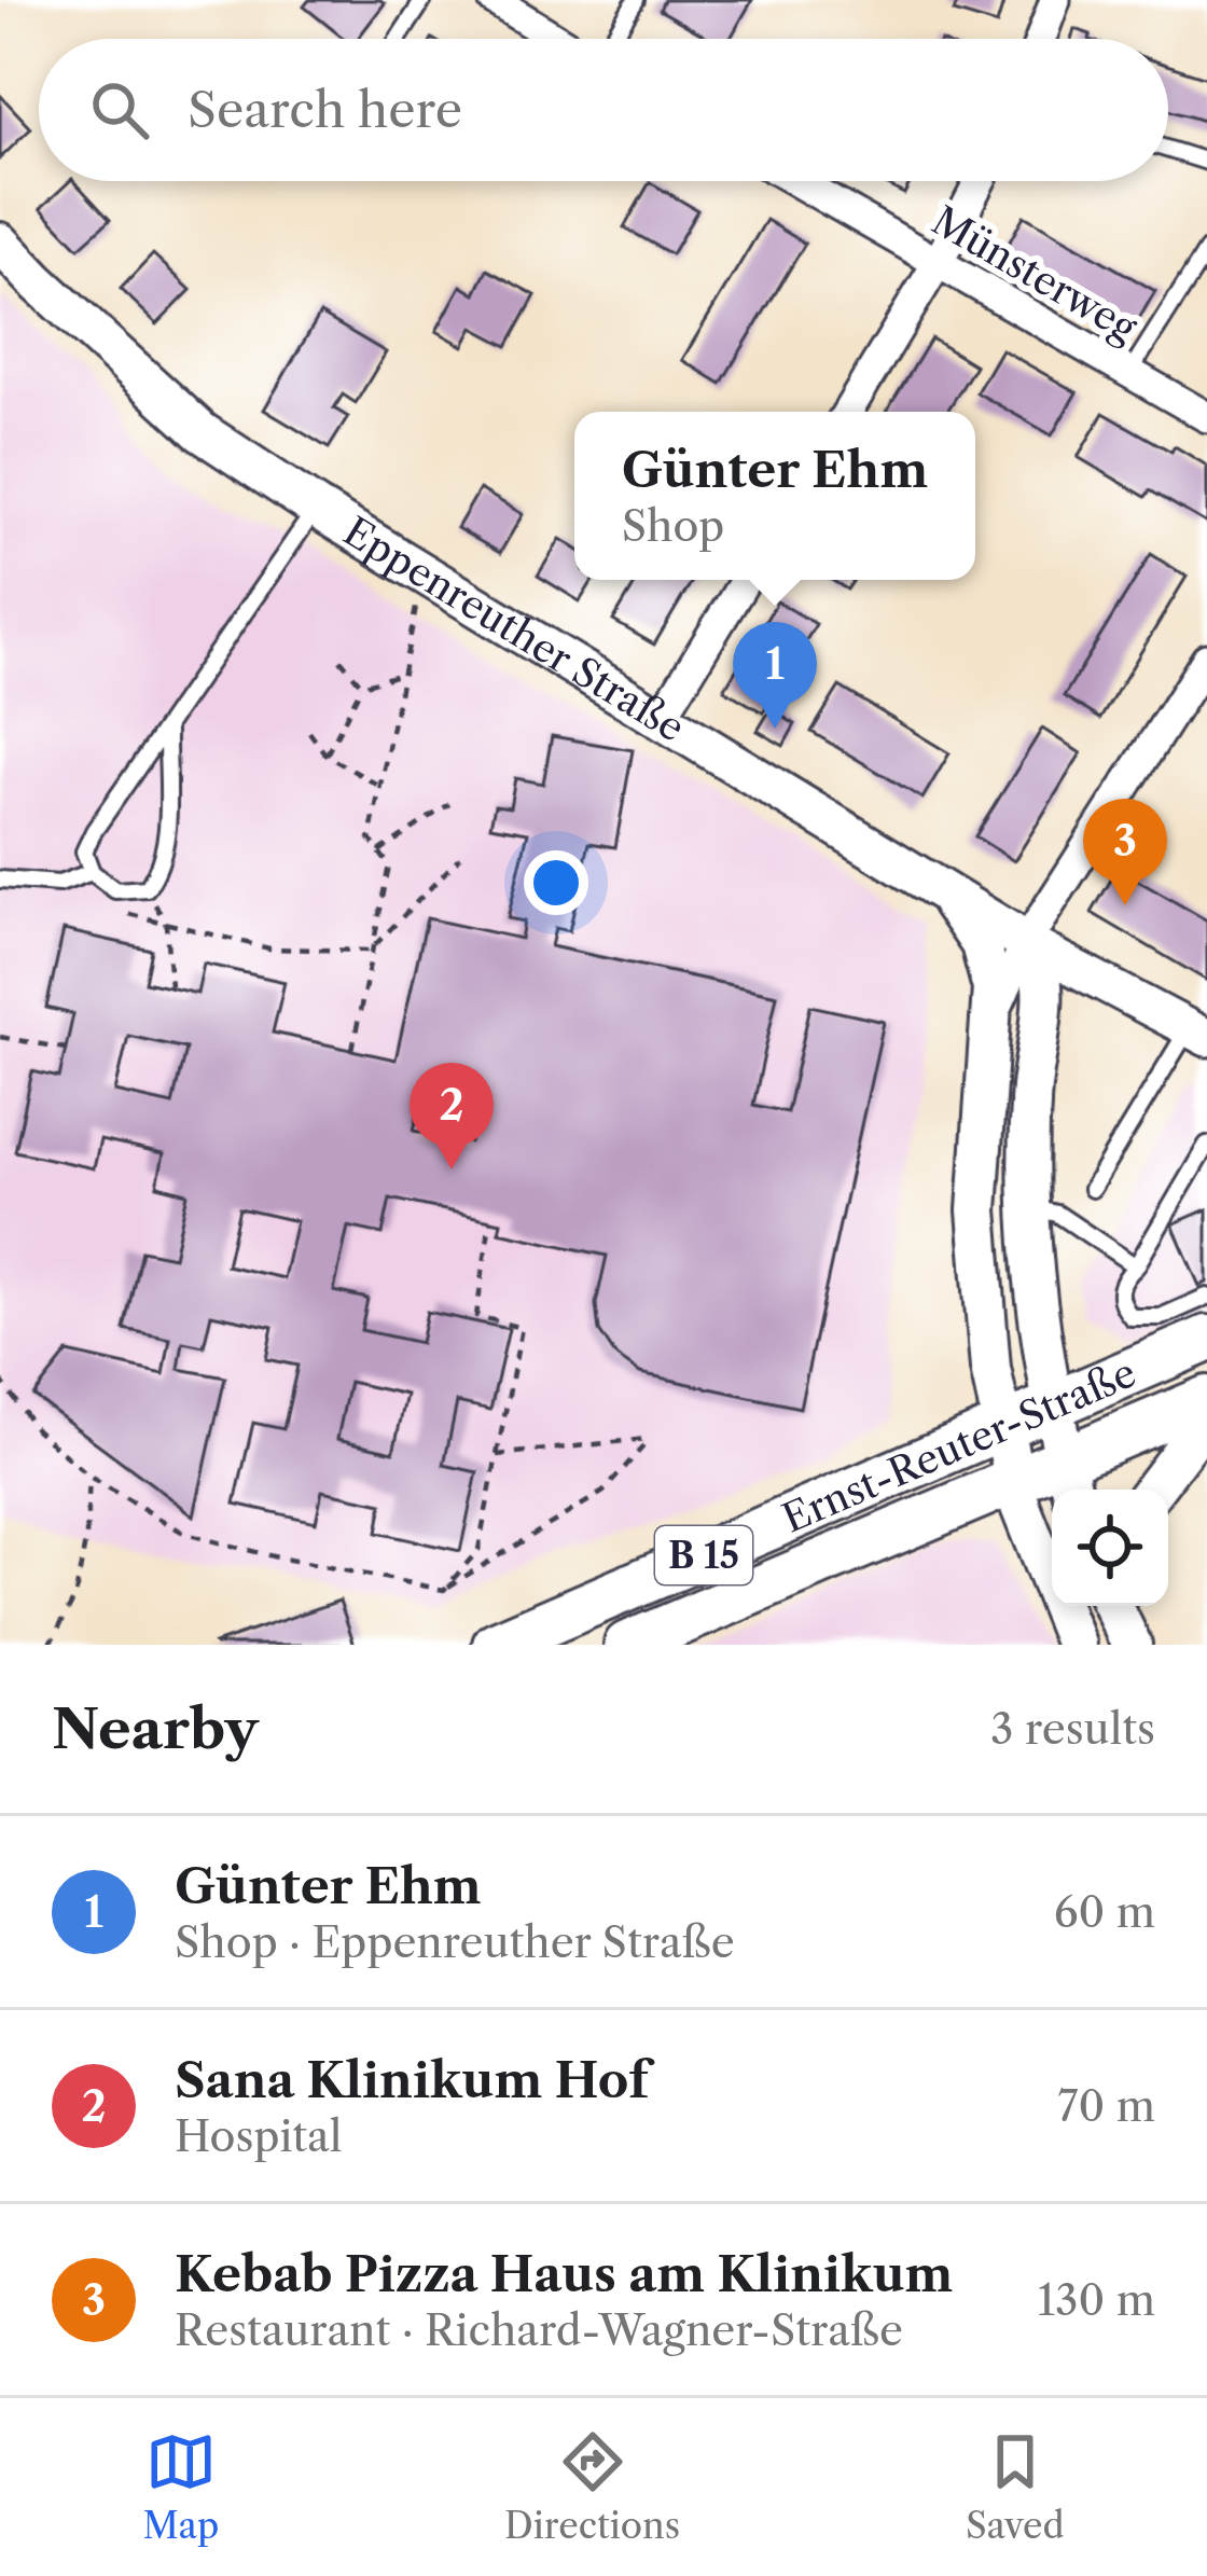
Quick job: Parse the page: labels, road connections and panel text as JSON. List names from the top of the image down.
{
  "streets": {
    "main road": ["Eppenreuther Straße", "Ernst-Reuter-Straße", "B 15"],
    "street": ["Münsterweg"]
  },
  "page": {
    "search": "Search here",
    "popup": ["Günter Ehm", "Shop"],
    "pins": ["1", "3", "2"],
    "heading": ["Nearby", "3 results"],
    "list": [
      {
        "mark": "1",
        "name": "Günter Ehm",
        "note": "Shop · Eppenreuther Straße",
        "value": "60 m"
      },
      {
        "mark": "2",
        "name": "Sana Klinikum Hof",
        "note": "Hospital",
        "value": "70 m"
      },
      {
        "mark": "3",
        "name": "Kebab Pizza Haus am Klinikum",
        "note": "Restaurant · Richard-Wagner-Straße",
        "value": "130 m"
      }
    ],
    "nav": ["Map", "Directions", "Saved"]
  }
}
